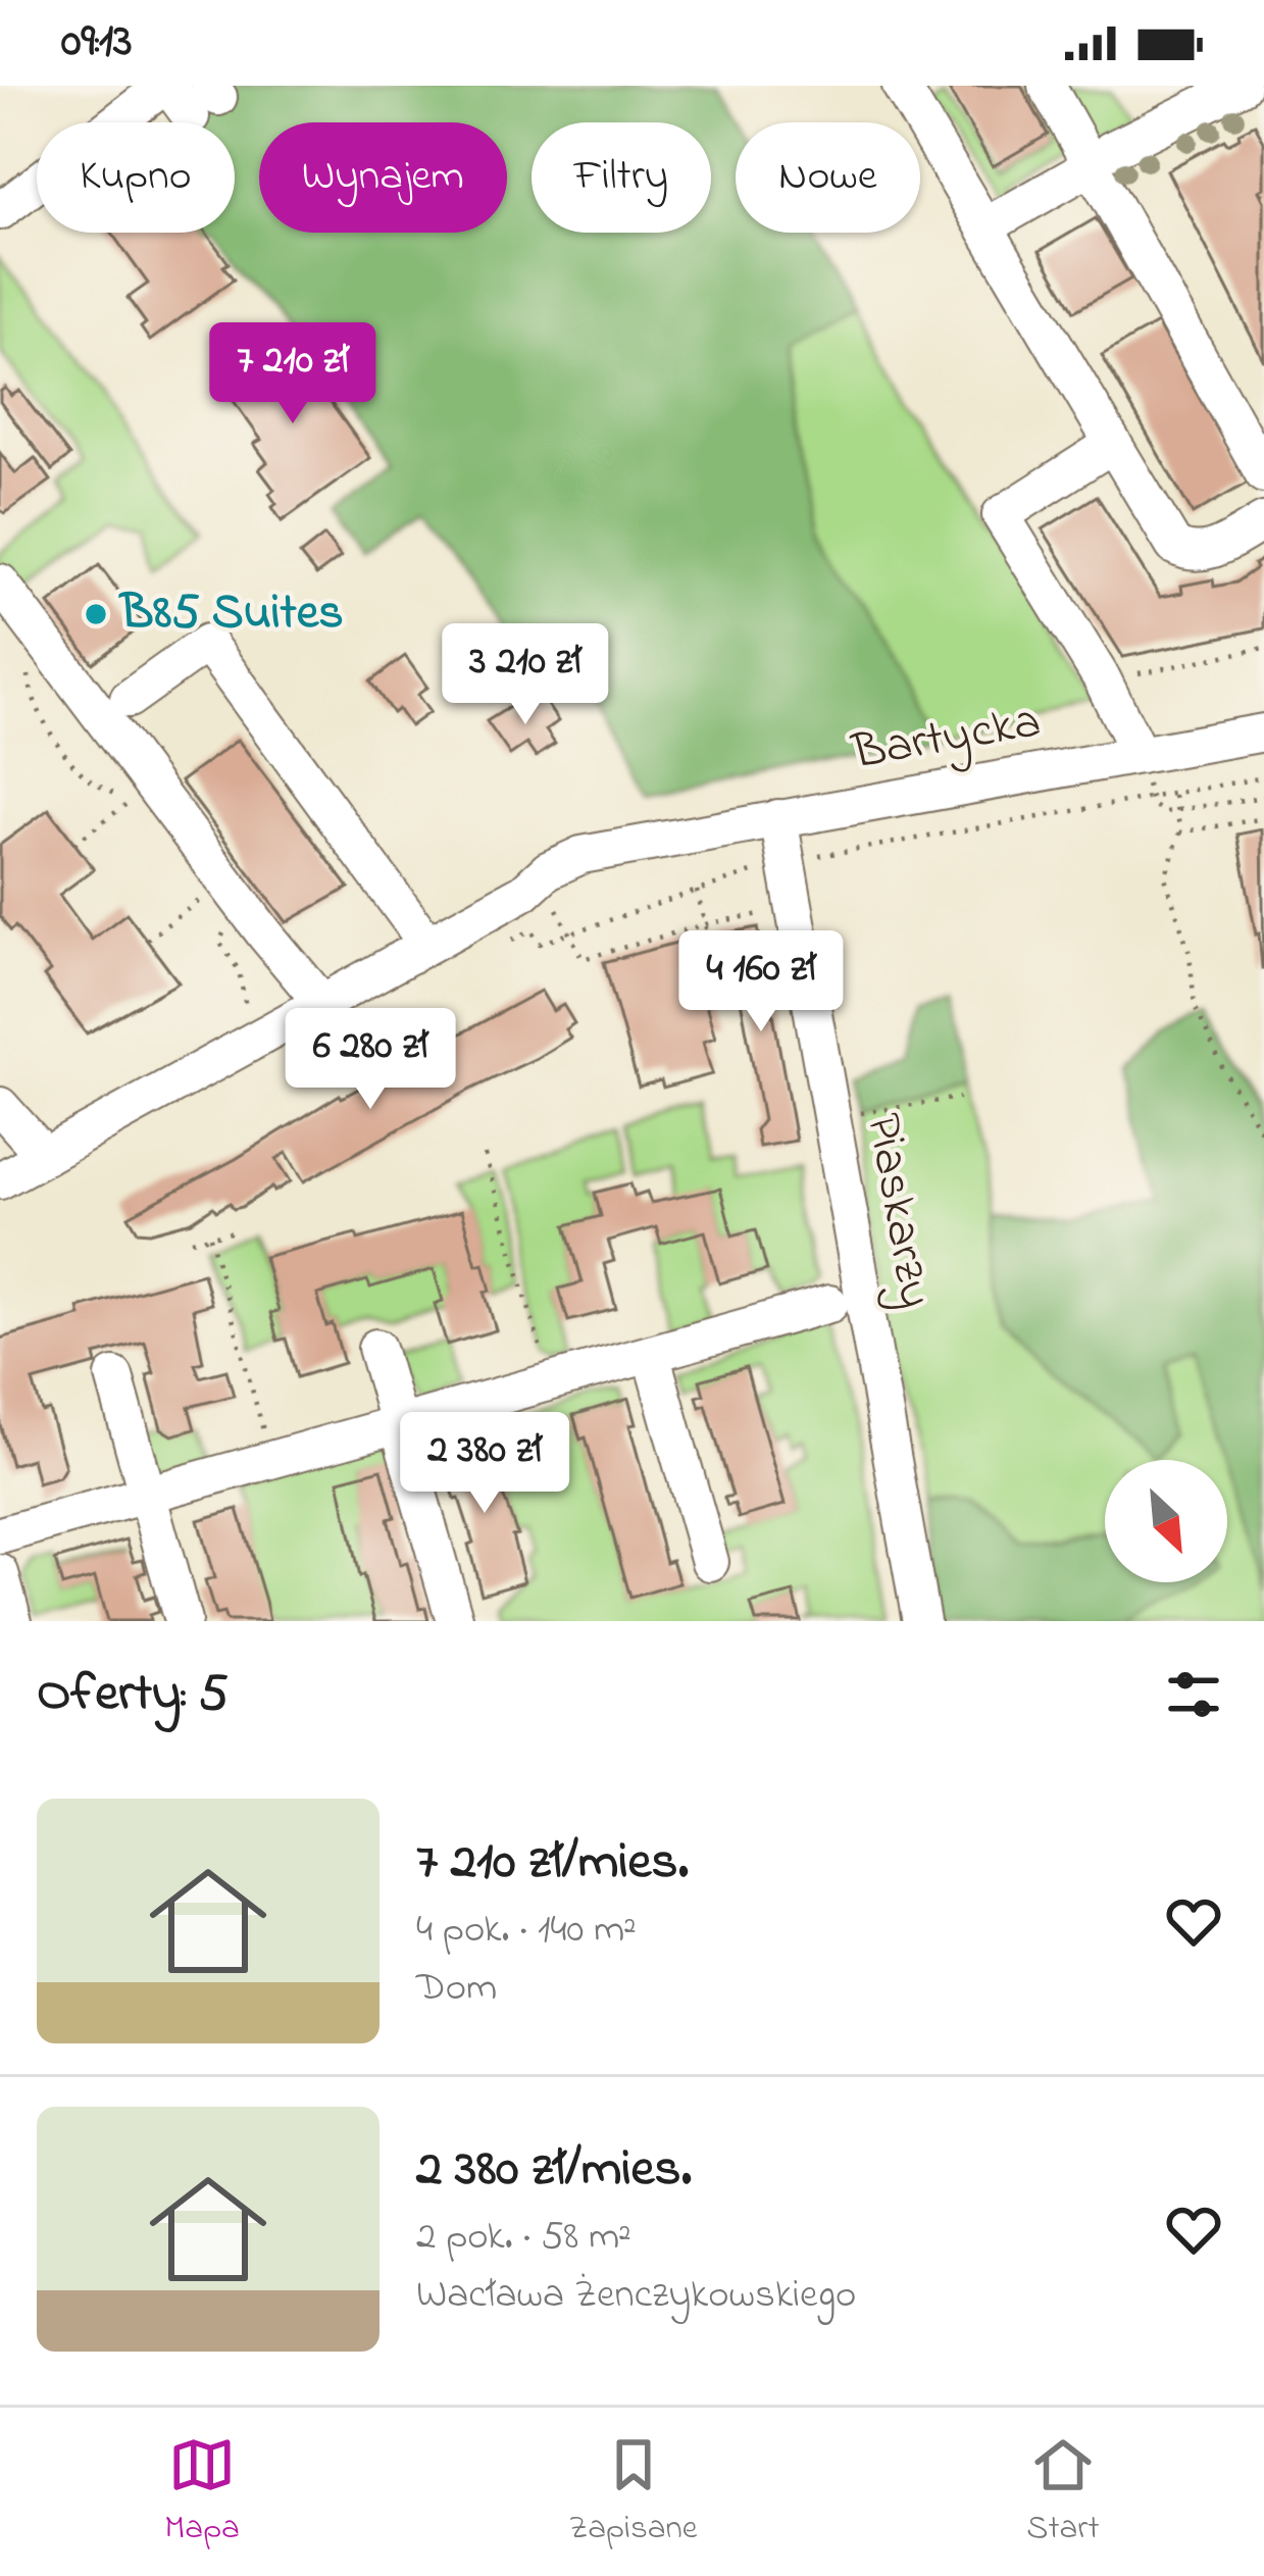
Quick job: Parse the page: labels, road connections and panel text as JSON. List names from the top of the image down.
{
  "streets": {
    "street": ["Bartycka", "Piaskarzy"]
  },
  "crossings": [
    ["Bartycka", "Piaskarzy"]
  ],
  "places": ["B85 Suites"],
  "north": "bottom right",
  "page": {
    "status": "09:13",
    "chip": [
      "Kupno",
      "Wynajem",
      "Filtry",
      "Nowe"
    ],
    "price": [
      "7 210 zł",
      "3 210 zł",
      "4 160 zł",
      "6 280 zł",
      "2 380 zł"
    ],
    "heading": "Oferty: 5",
    "list": [
      {
        "name": "7 210 zł/mies.",
        "note": "4 pok. · 140 m² · Dom"
      },
      {
        "name": "2 380 zł/mies.",
        "note": "2 pok. · 58 m² · Wacława Żenczykowskiego"
      }
    ],
    "tabs": ["Mapa", "Zapisane", "Start"]
  }
}
